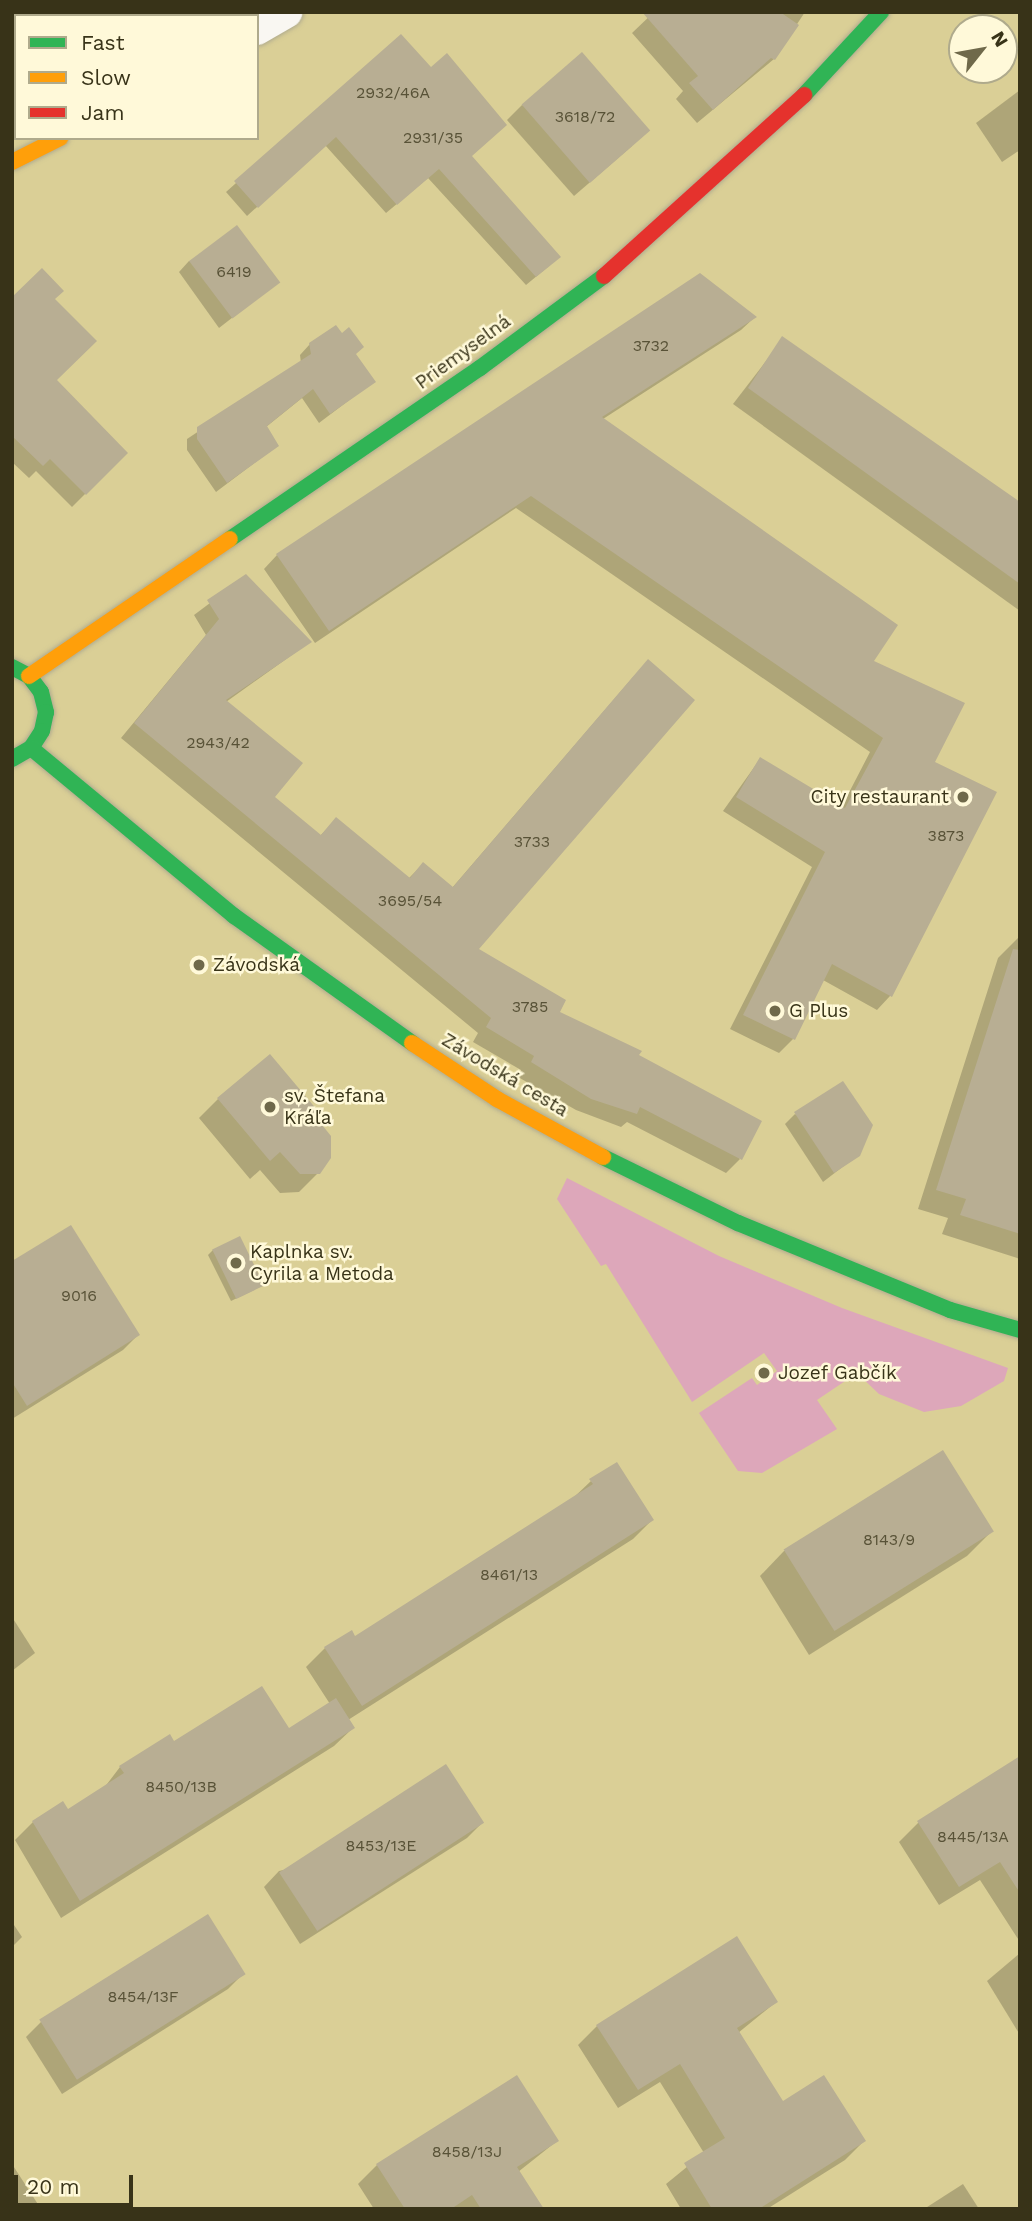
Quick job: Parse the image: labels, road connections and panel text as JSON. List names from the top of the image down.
{
  "streets": {
    "street": ["Priemyselná", "Závodská cesta"]
  },
  "places": [
    "City restaurant",
    "Závodská",
    "G Plus",
    "sv. Štefana Kráľa",
    "Kaplnka sv. Cyrila a Metoda",
    "Jozef Gabčík"
  ],
  "house_numbers": [
    "2932/46A",
    "3618/72",
    "2931/35",
    "6419",
    "3732",
    "2943/42",
    "3873",
    "3733",
    "3695/54",
    "3785",
    "9016",
    "8143/9",
    "8461/13",
    "8450/13B",
    "8445/13A",
    "8453/13E",
    "8454/13F",
    "8458/13J"
  ],
  "legend": ["Fast", "Slow", "Jam"],
  "scale_bar": "20 m",
  "north": "top right"
}
